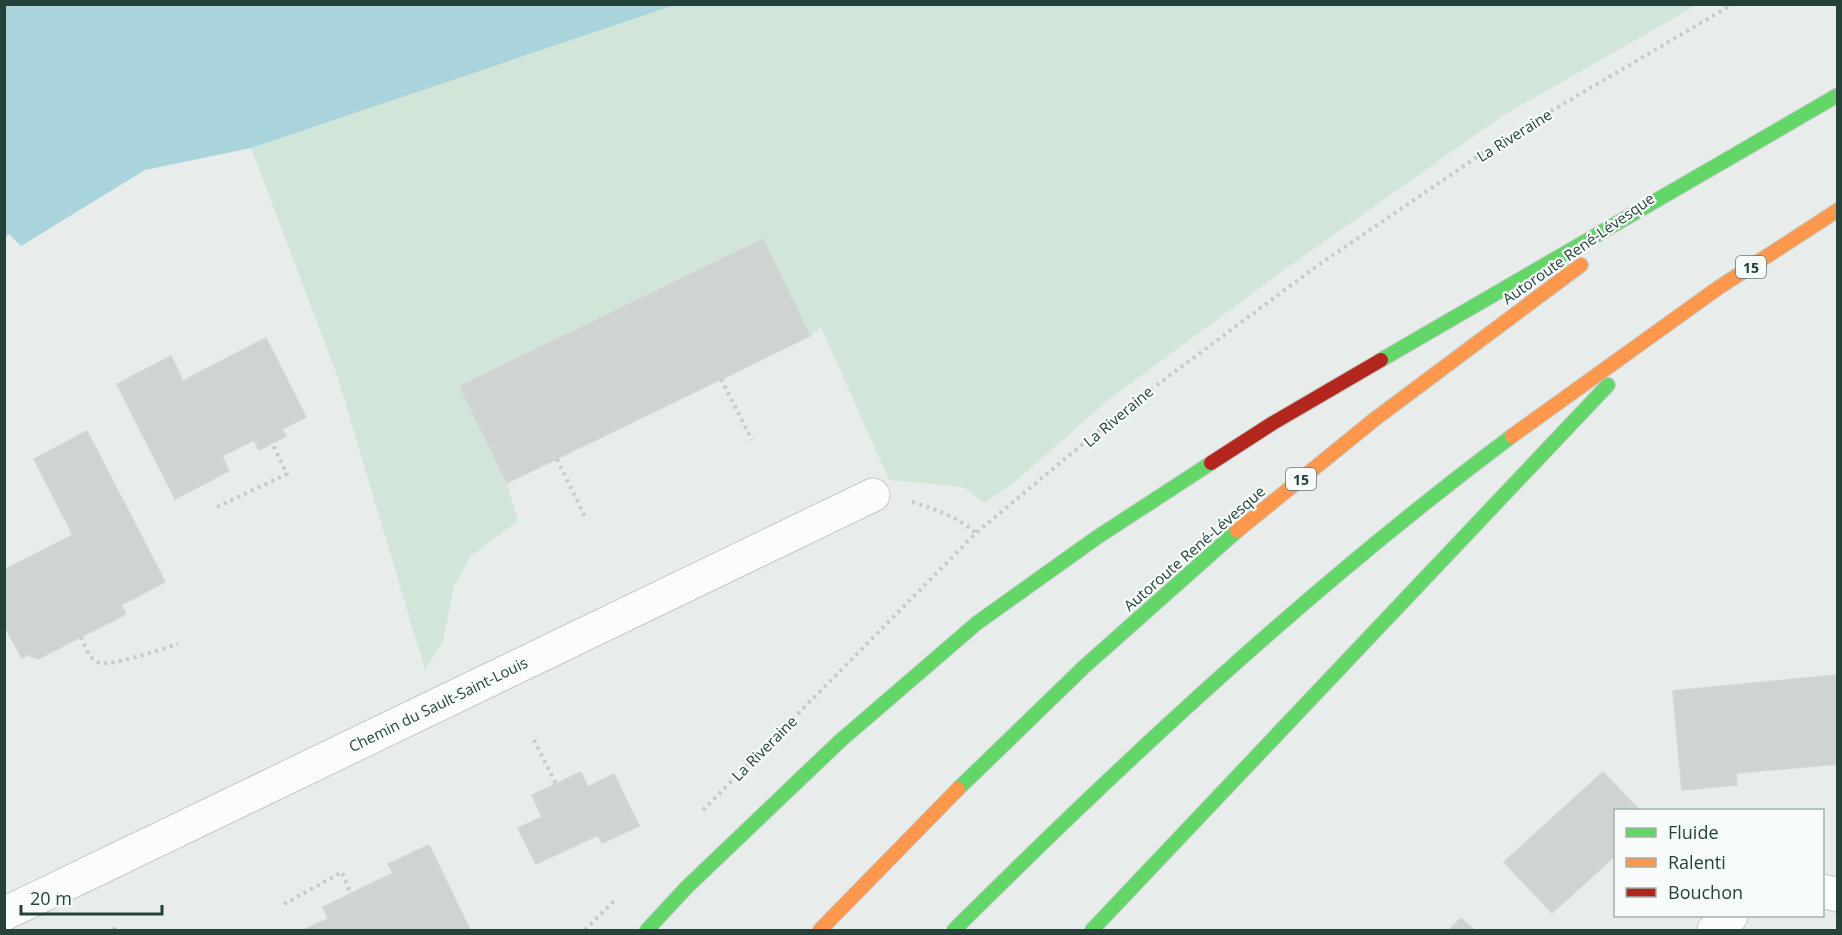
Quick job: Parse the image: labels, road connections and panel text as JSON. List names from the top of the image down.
{
  "streets": {
    "highway": ["Autoroute René-Lévesque", "15"],
    "street": ["Chemin du Sault-Saint-Louis"],
    "path": ["La Riveraine"]
  },
  "legend": ["Fluide", "Ralenti", "Bouchon"],
  "scale_bar": "20 m"
}
